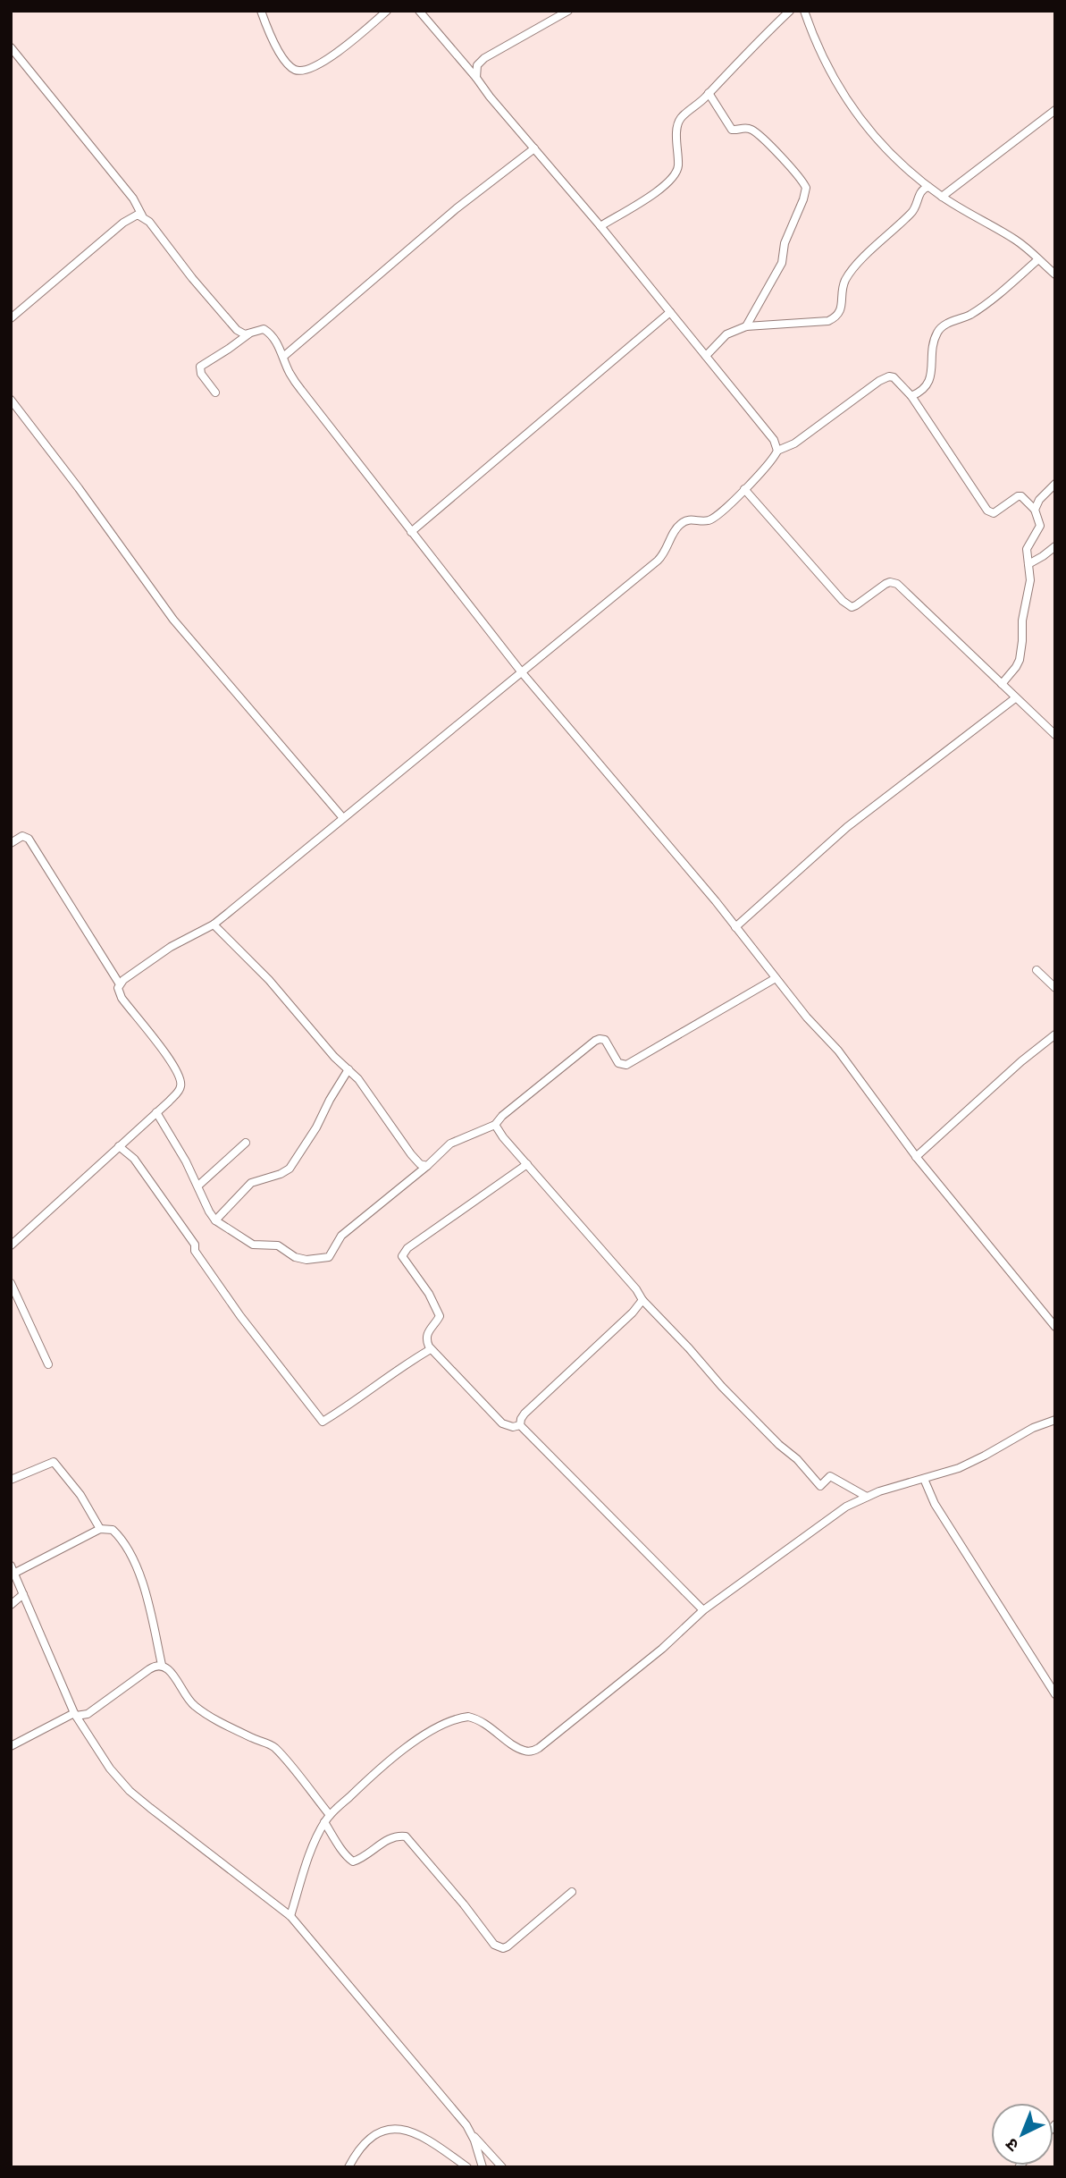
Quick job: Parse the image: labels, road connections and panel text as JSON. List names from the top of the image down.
{
  "north": "bottom left"
}
